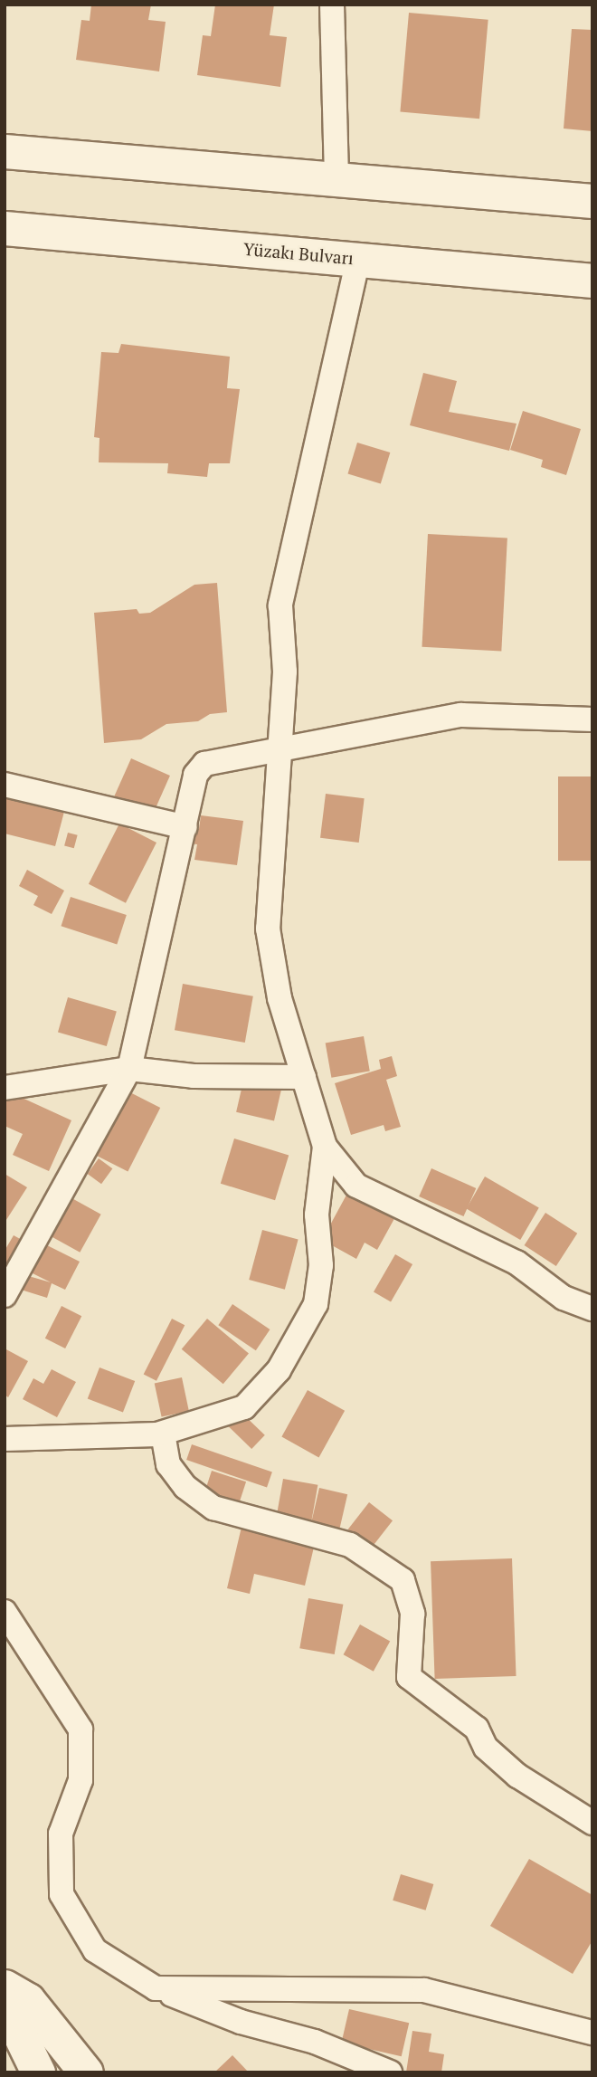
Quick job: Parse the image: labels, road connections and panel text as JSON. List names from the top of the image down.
{
  "streets": {
    "main road": ["Yüzakı Bulvarı"]
  }
}
